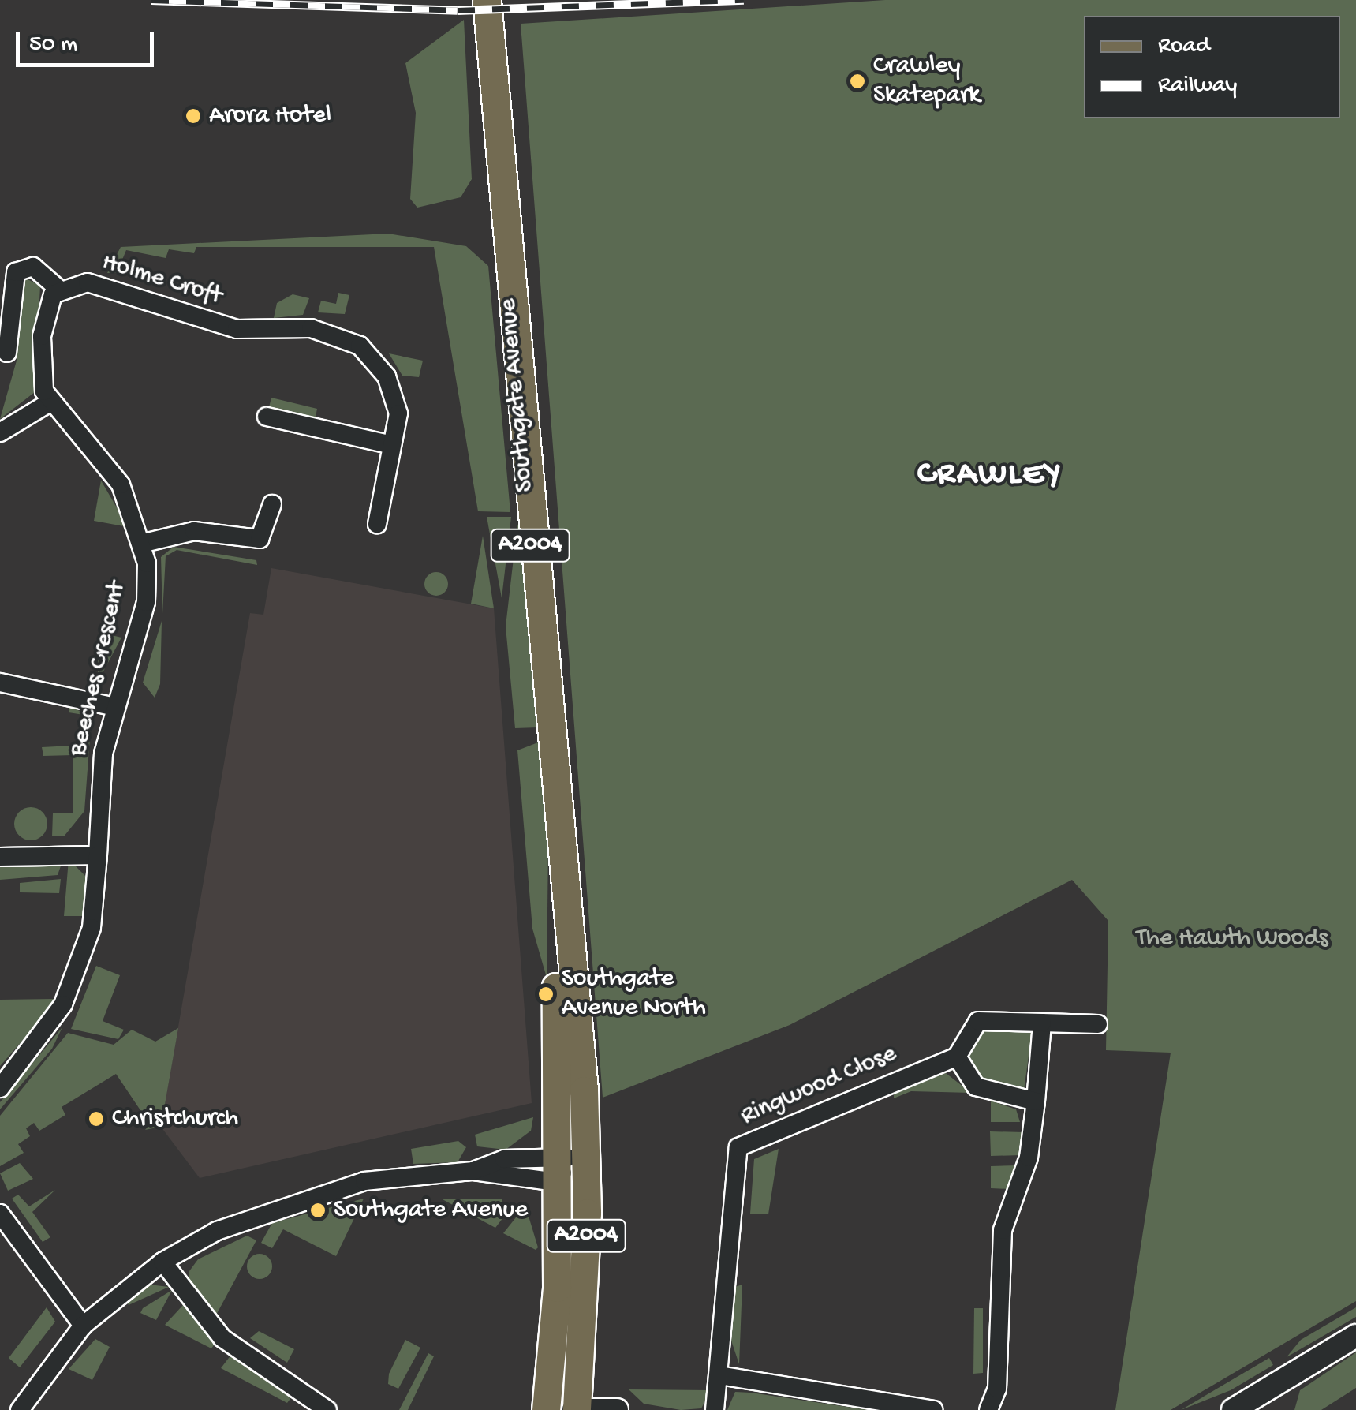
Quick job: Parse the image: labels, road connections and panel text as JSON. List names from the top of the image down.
{
  "streets": {
    "main road": ["Southgate Avenue", "A2004"],
    "street": ["Holme Croft", "Beeches Crescent", "Ringwood Close"]
  },
  "districts": ["CRAWLEY"],
  "parks": ["The Hawth Woods"],
  "places": [
    "Crawley Skatepark",
    "Arora Hotel",
    "Southgate Avenue North",
    "Christchurch",
    "Southgate Avenue"
  ],
  "legend": ["Road", "Railway"],
  "scale_bar": "50 m"
}
